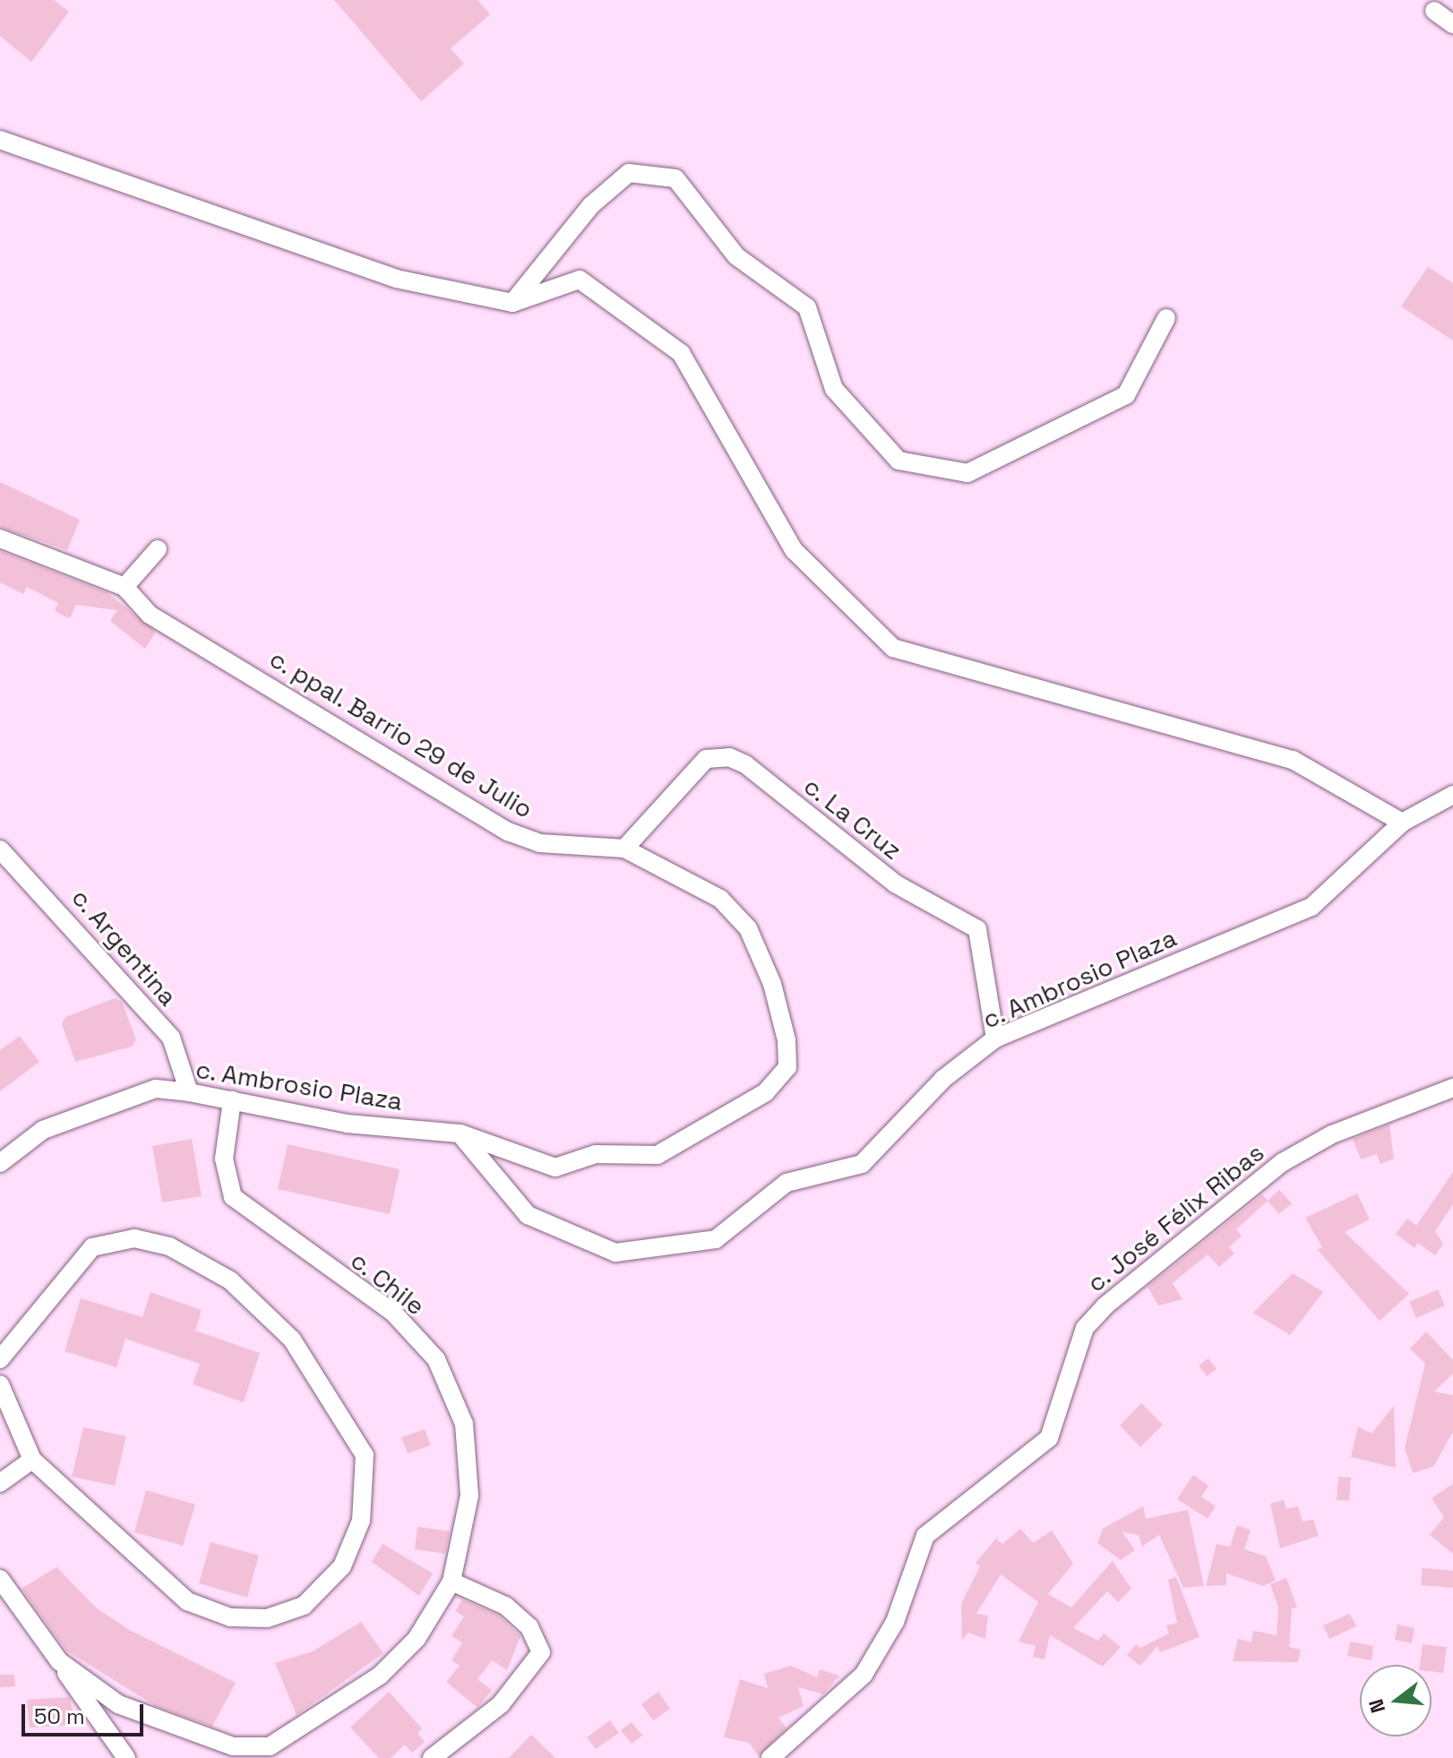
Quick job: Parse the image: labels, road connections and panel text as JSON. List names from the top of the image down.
{
  "streets": {
    "street": [
      "c. ppal. Barrio 29 de Julio",
      "c. La Cruz",
      "c. Argentina",
      "c. Ambrosio Plaza",
      "c. José Félix Ribas",
      "c. Chile"
    ]
  },
  "crossings": [
    ["c. ppal. Barrio 29 de Julio", "c. La Cruz"],
    ["c. ppal. Barrio 29 de Julio", "c. Ambrosio Plaza"],
    ["c. La Cruz", "c. Ambrosio Plaza"],
    ["c. Argentina", "c. Ambrosio Plaza"],
    ["c. Ambrosio Plaza", "c. Chile"]
  ],
  "scale_bar": "50 m",
  "north": "left"
}
